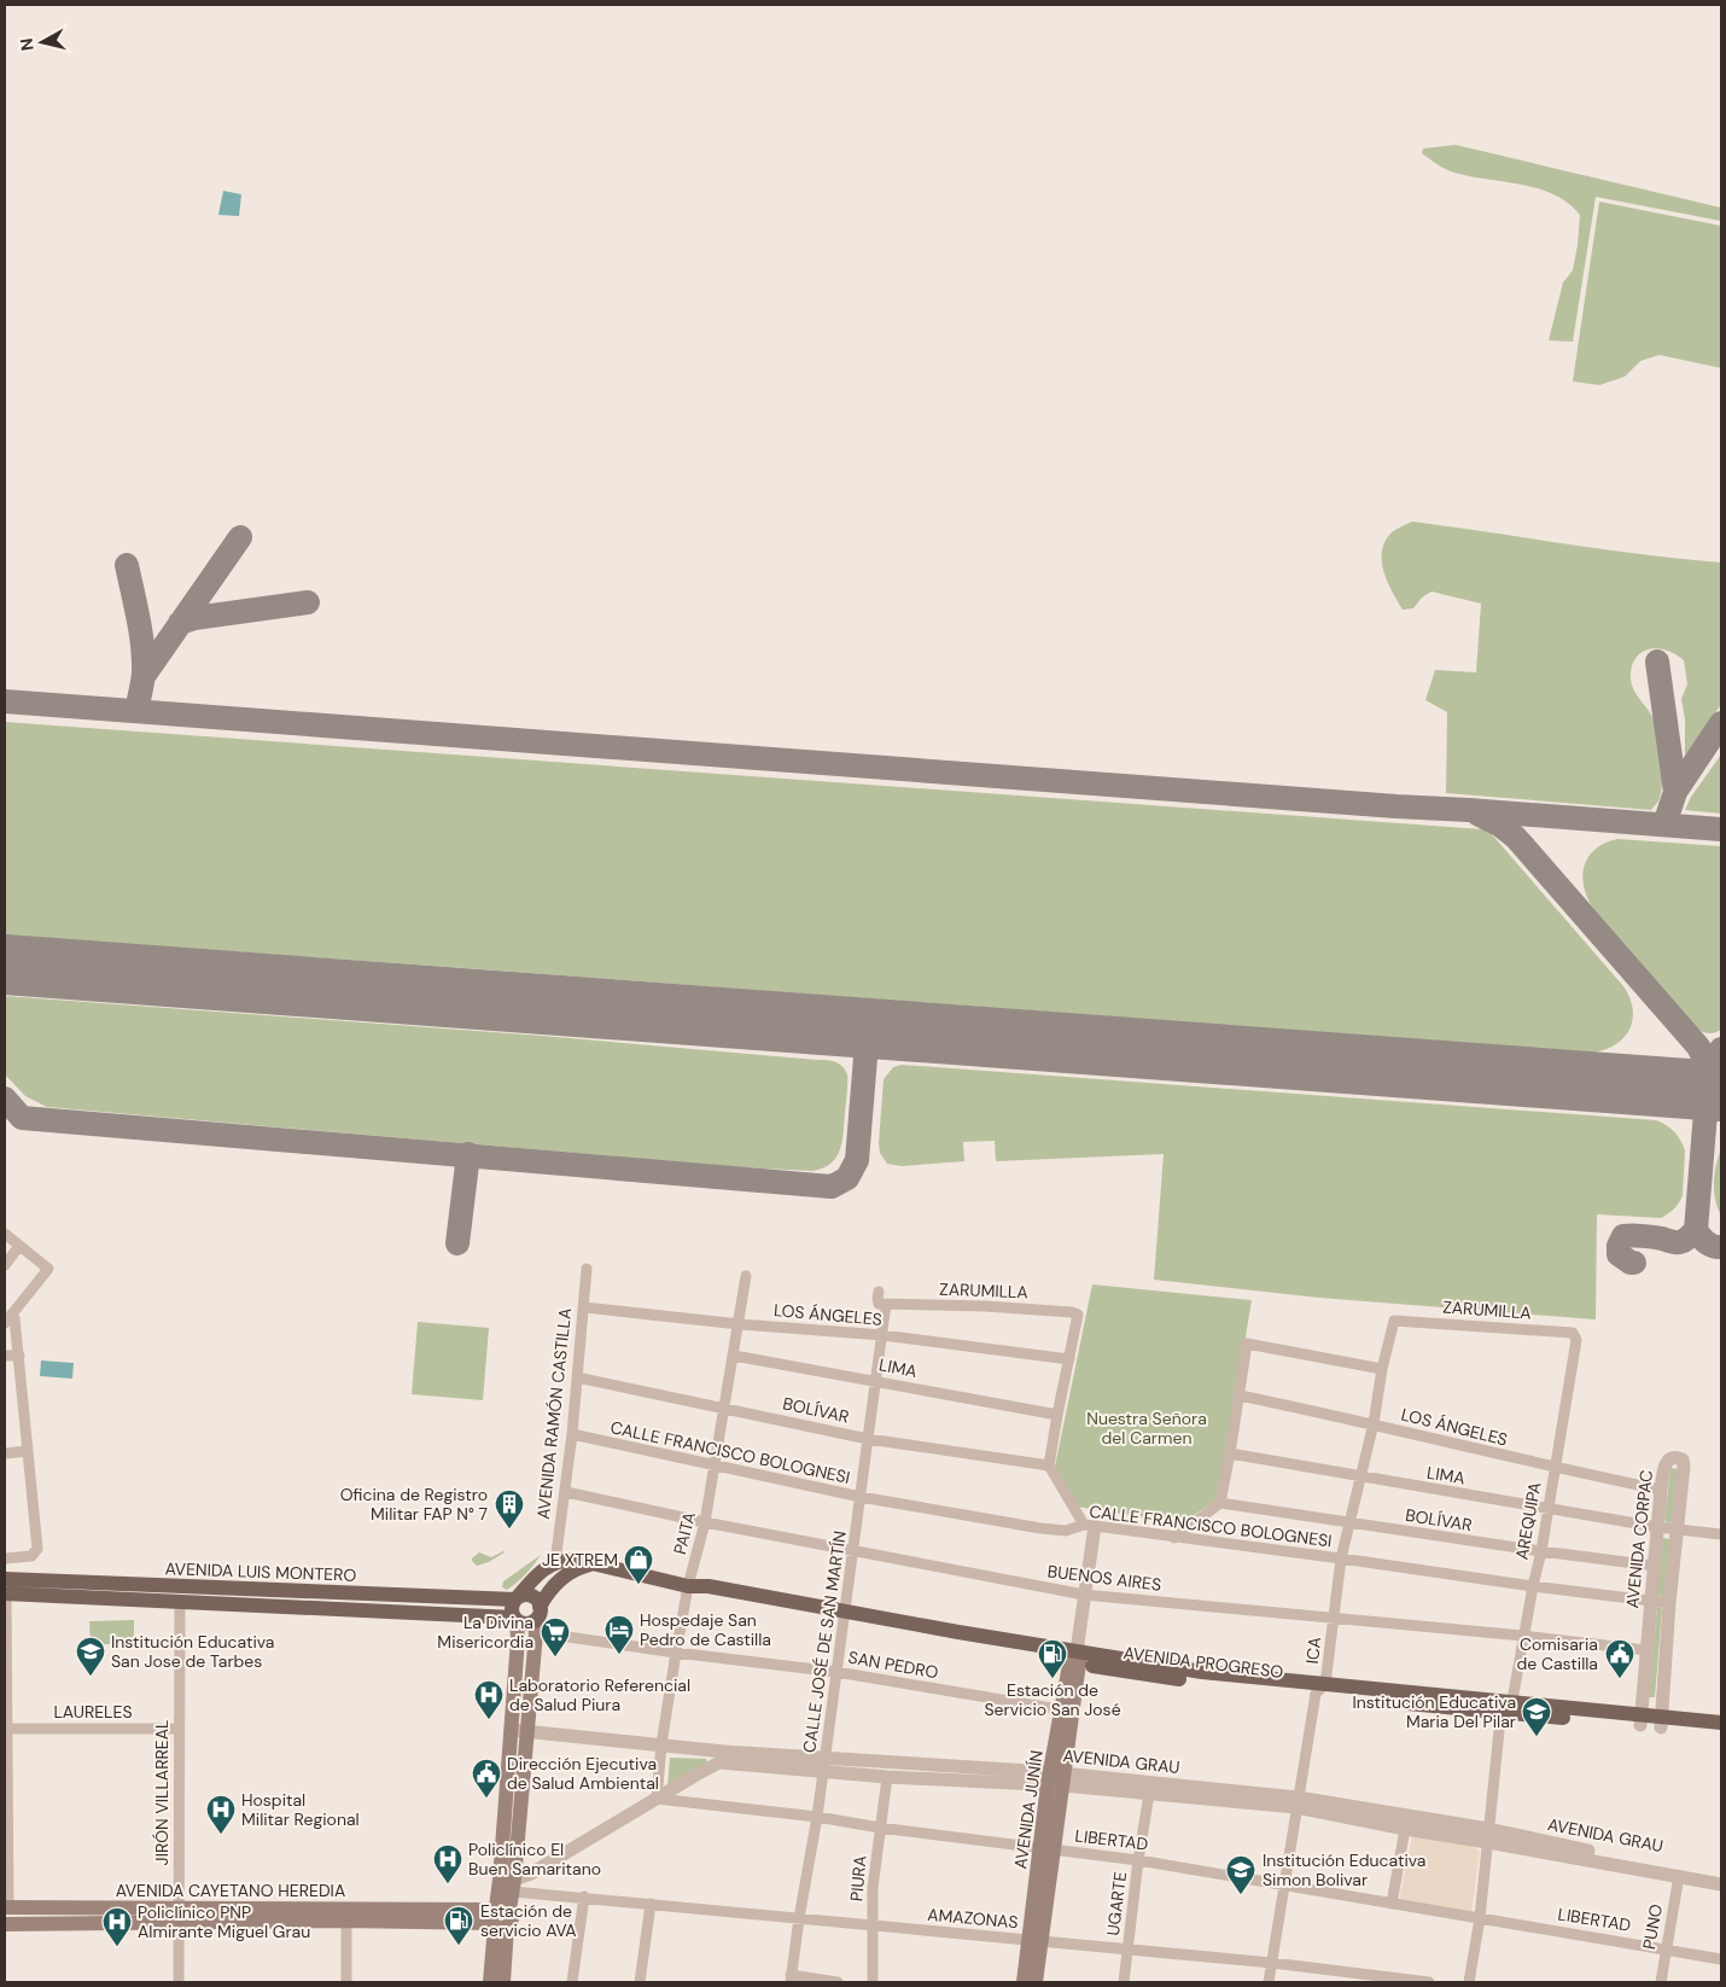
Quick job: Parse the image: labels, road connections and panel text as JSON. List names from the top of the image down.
{
  "streets": {
    "main road": [
      "AVENIDA LUIS MONTERO",
      "AVENIDA PROGRESO",
      "AVENIDA JUNÍN",
      "AVENIDA CAYETANO HEREDIA"
    ],
    "street": [
      "ZARUMILLA",
      "LOS ÁNGELES",
      "LIMA",
      "BOLÍVAR",
      "AVENIDA RAMÓN CASTILLA",
      "CALLE FRANCISCO BOLOGNESI",
      "AREQUIPA",
      "PAITA",
      "AVENIDA CORPAC",
      "BUENOS AIRES",
      "CALLE JOSÉ DE SAN MARTÍN",
      "ICA",
      "SAN PEDRO",
      "LAURELES",
      "AVENIDA GRAU",
      "JIRÓN VILLARREAL",
      "LIBERTAD",
      "PIURA",
      "UGARTE",
      "AMAZONAS",
      "PUNO"
    ]
  },
  "crossings": [
    ["ZARUMILLA", "LOS ÁNGELES"],
    ["ZARUMILLA", "AREQUIPA"],
    ["ZARUMILLA", "CALLE JOSÉ DE SAN MARTÍN"],
    ["ZARUMILLA", "ICA"],
    ["LOS ÁNGELES", "AVENIDA RAMÓN CASTILLA"],
    ["LOS ÁNGELES", "AREQUIPA"],
    ["LOS ÁNGELES", "PAITA"],
    ["LOS ÁNGELES", "AVENIDA CORPAC"],
    ["LOS ÁNGELES", "CALLE JOSÉ DE SAN MARTÍN"],
    ["LOS ÁNGELES", "ICA"],
    ["LIMA", "AREQUIPA"],
    ["LIMA", "PAITA"],
    ["LIMA", "AVENIDA CORPAC"],
    ["LIMA", "CALLE JOSÉ DE SAN MARTÍN"],
    ["LIMA", "ICA"],
    ["BOLÍVAR", "AVENIDA RAMÓN CASTILLA"],
    ["BOLÍVAR", "AREQUIPA"],
    ["BOLÍVAR", "PAITA"],
    ["BOLÍVAR", "AVENIDA CORPAC"],
    ["BOLÍVAR", "CALLE JOSÉ DE SAN MARTÍN"],
    ["BOLÍVAR", "ICA"],
    ["AVENIDA RAMÓN CASTILLA", "CALLE FRANCISCO BOLOGNESI"],
    ["AVENIDA RAMÓN CASTILLA", "BUENOS AIRES"],
    ["AVENIDA RAMÓN CASTILLA", "AVENIDA PROGRESO"],
    ["CALLE FRANCISCO BOLOGNESI", "AREQUIPA"],
    ["CALLE FRANCISCO BOLOGNESI", "PAITA"],
    ["CALLE FRANCISCO BOLOGNESI", "AVENIDA CORPAC"],
    ["CALLE FRANCISCO BOLOGNESI", "CALLE JOSÉ DE SAN MARTÍN"],
    ["CALLE FRANCISCO BOLOGNESI", "ICA"],
    ["CALLE FRANCISCO BOLOGNESI", "AVENIDA JUNÍN"],
    ["AREQUIPA", "BUENOS AIRES"],
    ["AREQUIPA", "AVENIDA PROGRESO"],
    ["AREQUIPA", "AVENIDA GRAU"],
    ["AREQUIPA", "LIBERTAD"],
    ["PAITA", "BUENOS AIRES"],
    ["PAITA", "AVENIDA PROGRESO"],
    ["PAITA", "SAN PEDRO"],
    ["PAITA", "AVENIDA GRAU"],
    ["PAITA", "LIBERTAD"],
    ["AVENIDA CORPAC", "BUENOS AIRES"],
    ["AVENIDA CORPAC", "AVENIDA PROGRESO"],
    ["AVENIDA LUIS MONTERO", "SAN PEDRO"],
    ["AVENIDA LUIS MONTERO", "JIRÓN VILLARREAL"],
    ["BUENOS AIRES", "CALLE JOSÉ DE SAN MARTÍN"],
    ["BUENOS AIRES", "ICA"],
    ["BUENOS AIRES", "AVENIDA JUNÍN"],
    ["CALLE JOSÉ DE SAN MARTÍN", "AVENIDA PROGRESO"],
    ["CALLE JOSÉ DE SAN MARTÍN", "SAN PEDRO"],
    ["CALLE JOSÉ DE SAN MARTÍN", "AVENIDA GRAU"],
    ["CALLE JOSÉ DE SAN MARTÍN", "LIBERTAD"],
    ["CALLE JOSÉ DE SAN MARTÍN", "AMAZONAS"],
    ["ICA", "AVENIDA PROGRESO"],
    ["ICA", "AVENIDA GRAU"],
    ["ICA", "LIBERTAD"],
    ["ICA", "AMAZONAS"],
    ["AVENIDA PROGRESO", "AVENIDA JUNÍN"],
    ["SAN PEDRO", "AVENIDA JUNÍN"],
    ["LAURELES", "JIRÓN VILLARREAL"],
    ["AVENIDA GRAU", "AVENIDA JUNÍN"],
    ["AVENIDA GRAU", "LIBERTAD"],
    ["AVENIDA GRAU", "PIURA"],
    ["AVENIDA GRAU", "UGARTE"],
    ["AVENIDA GRAU", "PUNO"],
    ["JIRÓN VILLARREAL", "AVENIDA CAYETANO HEREDIA"],
    ["AVENIDA JUNÍN", "LIBERTAD"],
    ["AVENIDA JUNÍN", "AMAZONAS"],
    ["LIBERTAD", "PIURA"],
    ["LIBERTAD", "UGARTE"],
    ["LIBERTAD", "PUNO"],
    ["PIURA", "AMAZONAS"],
    ["UGARTE", "AMAZONAS"]
  ],
  "parks": ["Nuestra Señora del Carmen"],
  "places": {
    "building": ["Oficina de Registro Militar FAP N° 7"],
    "shop": ["JE XTREM"],
    "hotel": ["Hospedaje San Pedro de Castilla"],
    "supermarket": ["La Divina Misericordia"],
    "school or university": ["Institución Educativa San Jose de Tarbes", "Institución Educativa Maria Del Pilar", "Institución Educativa Simon Bolivar"],
    "fuel station": ["Estación de Servicio San José", "Estación de servicio AVA"],
    "public building": ["Comisaria de Castilla", "Dirección Ejecutiva de Salud Ambiental"],
    "hospital": [
      "Laboratorio Referencial de Salud Piura",
      "Hospital Militar Regional",
      "Policlínico El Buen Samaritano",
      "Policlínico PNP Almirante Miguel Grau"
    ]
  },
  "north": "left"
}
